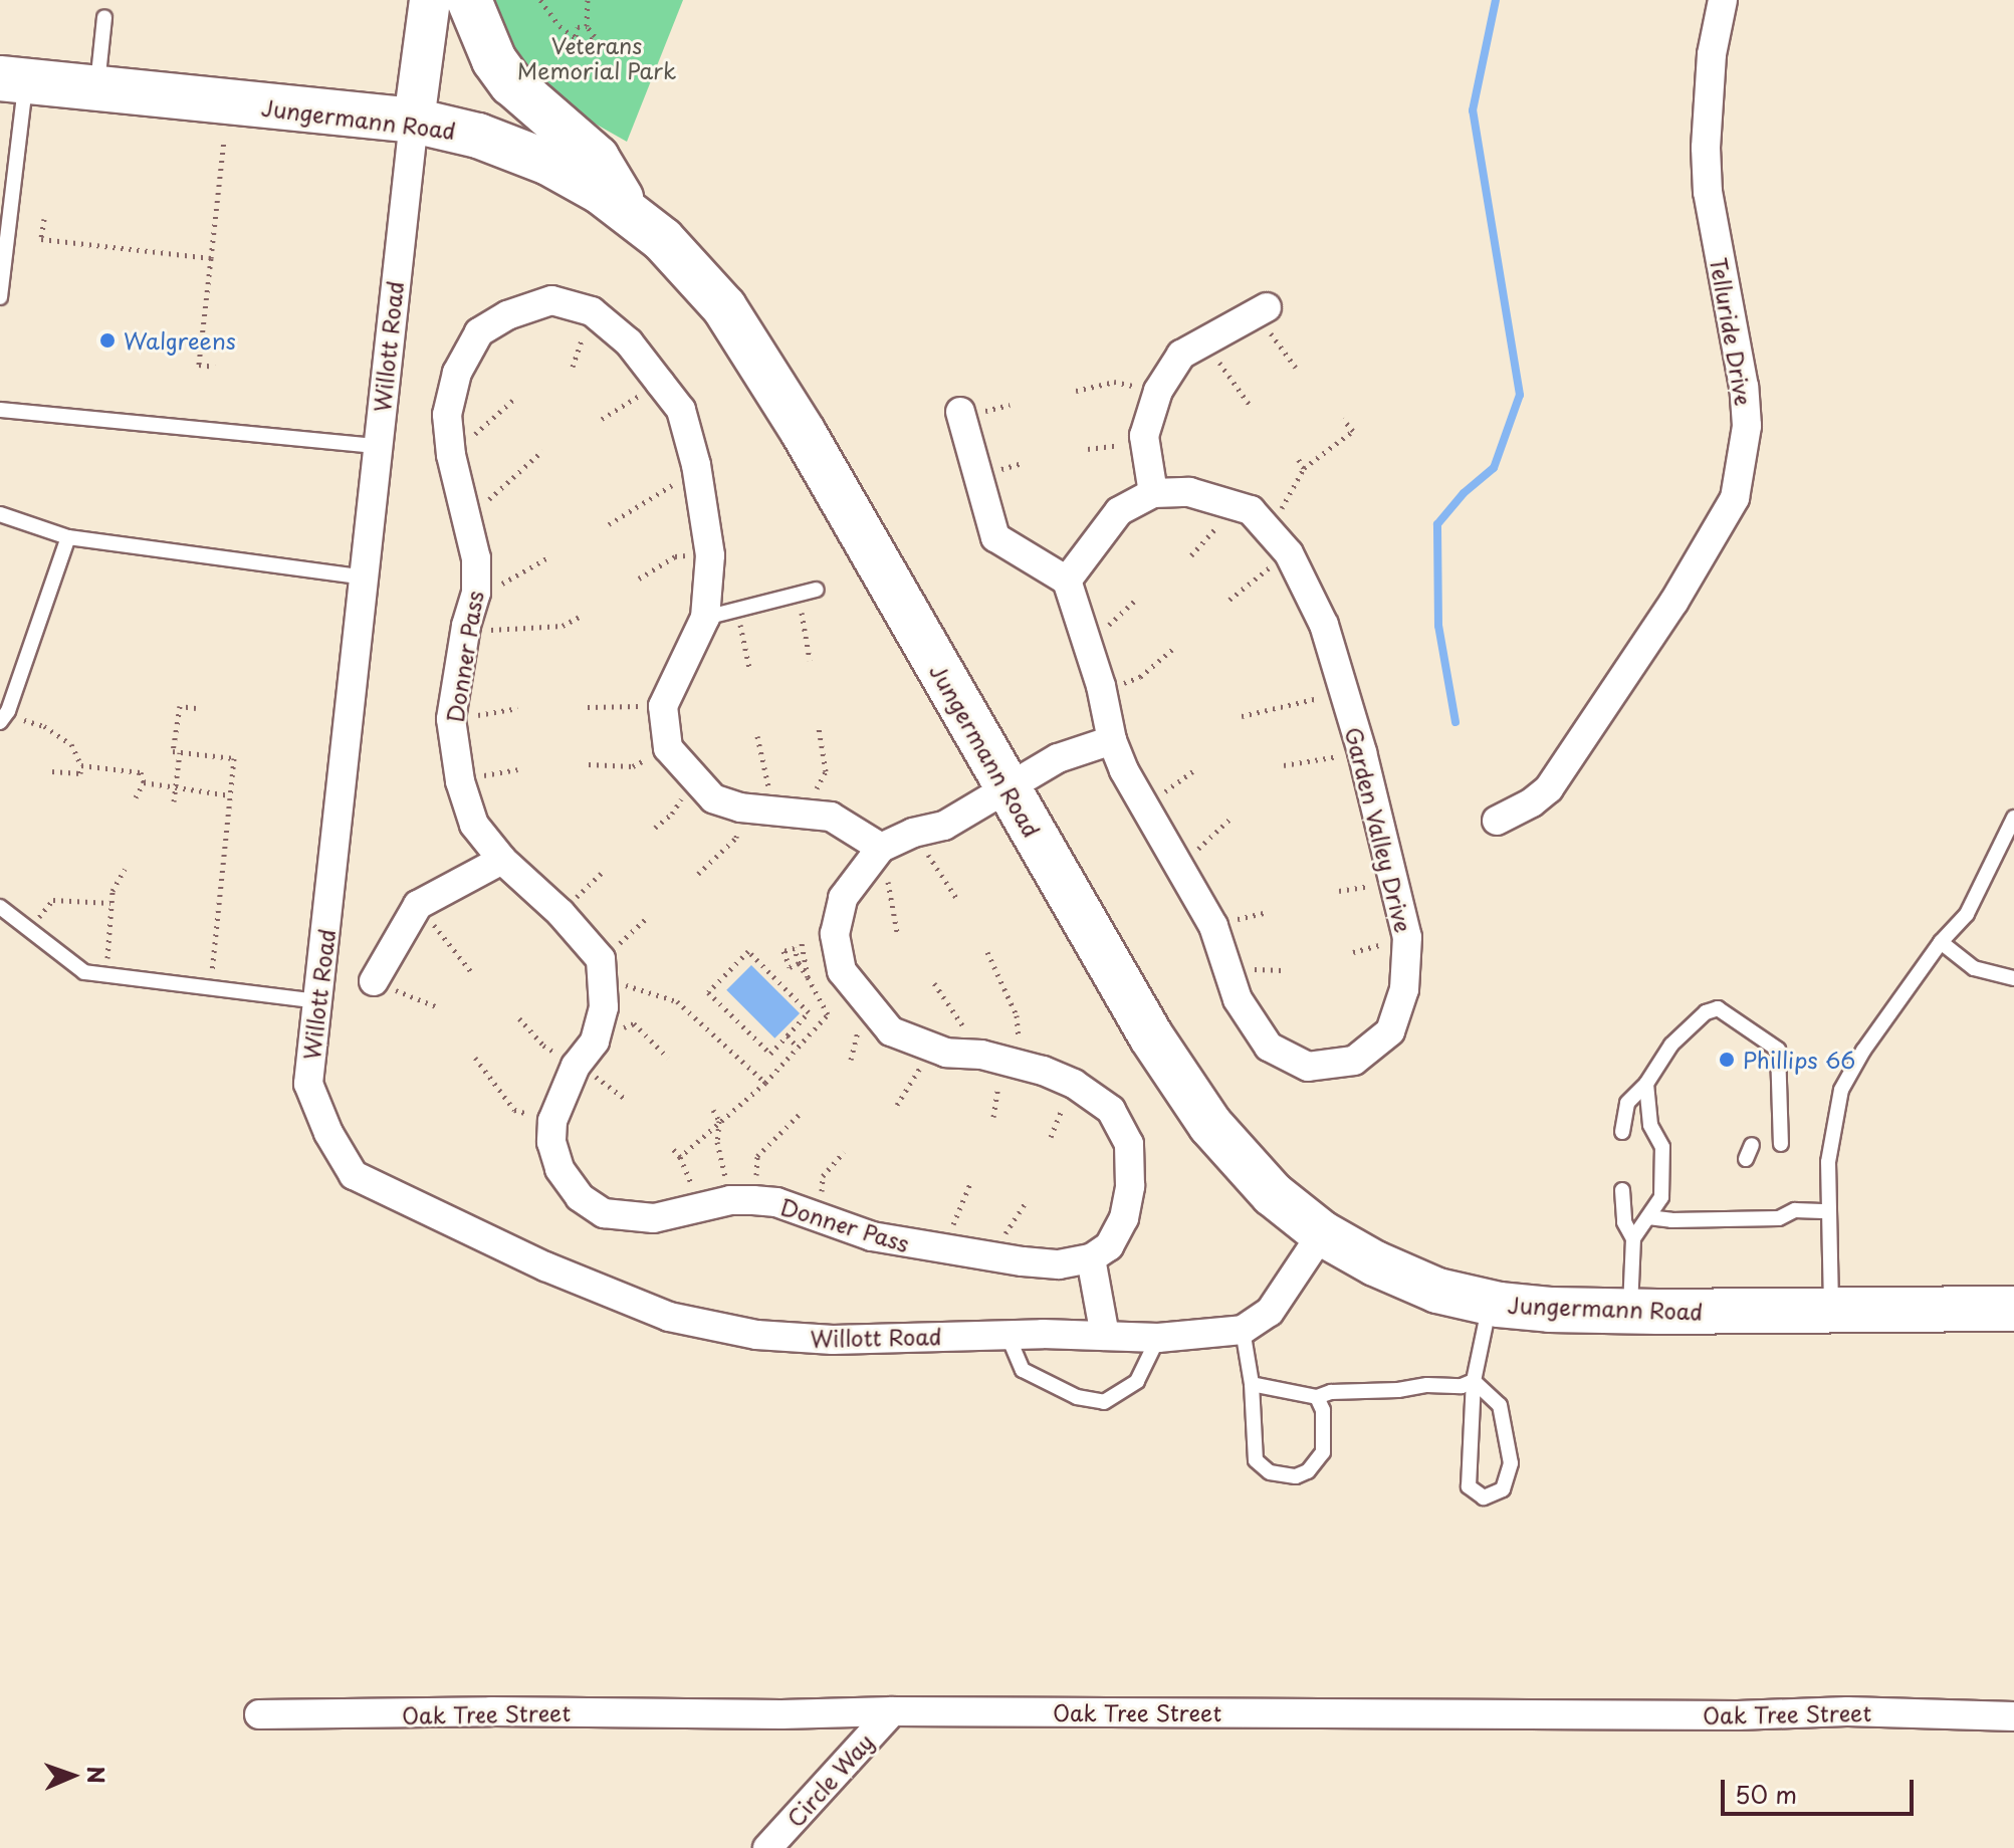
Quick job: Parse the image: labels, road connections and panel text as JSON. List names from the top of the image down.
{
  "streets": {
    "main road": ["Jungermann Road", "Willott Road"],
    "street": [
      "Telluride Drive",
      "Donner Pass",
      "Garden Valley Drive",
      "Oak Tree Street",
      "Circle Way"
    ]
  },
  "crossings": [
    ["Jungermann Road", "Willott Road"],
    ["Oak Tree Street", "Circle Way"]
  ],
  "parks": ["Veterans Memorial Park"],
  "places": ["Walgreens", "Phillips 66"],
  "scale_bar": "50 m",
  "north": "right"
}
